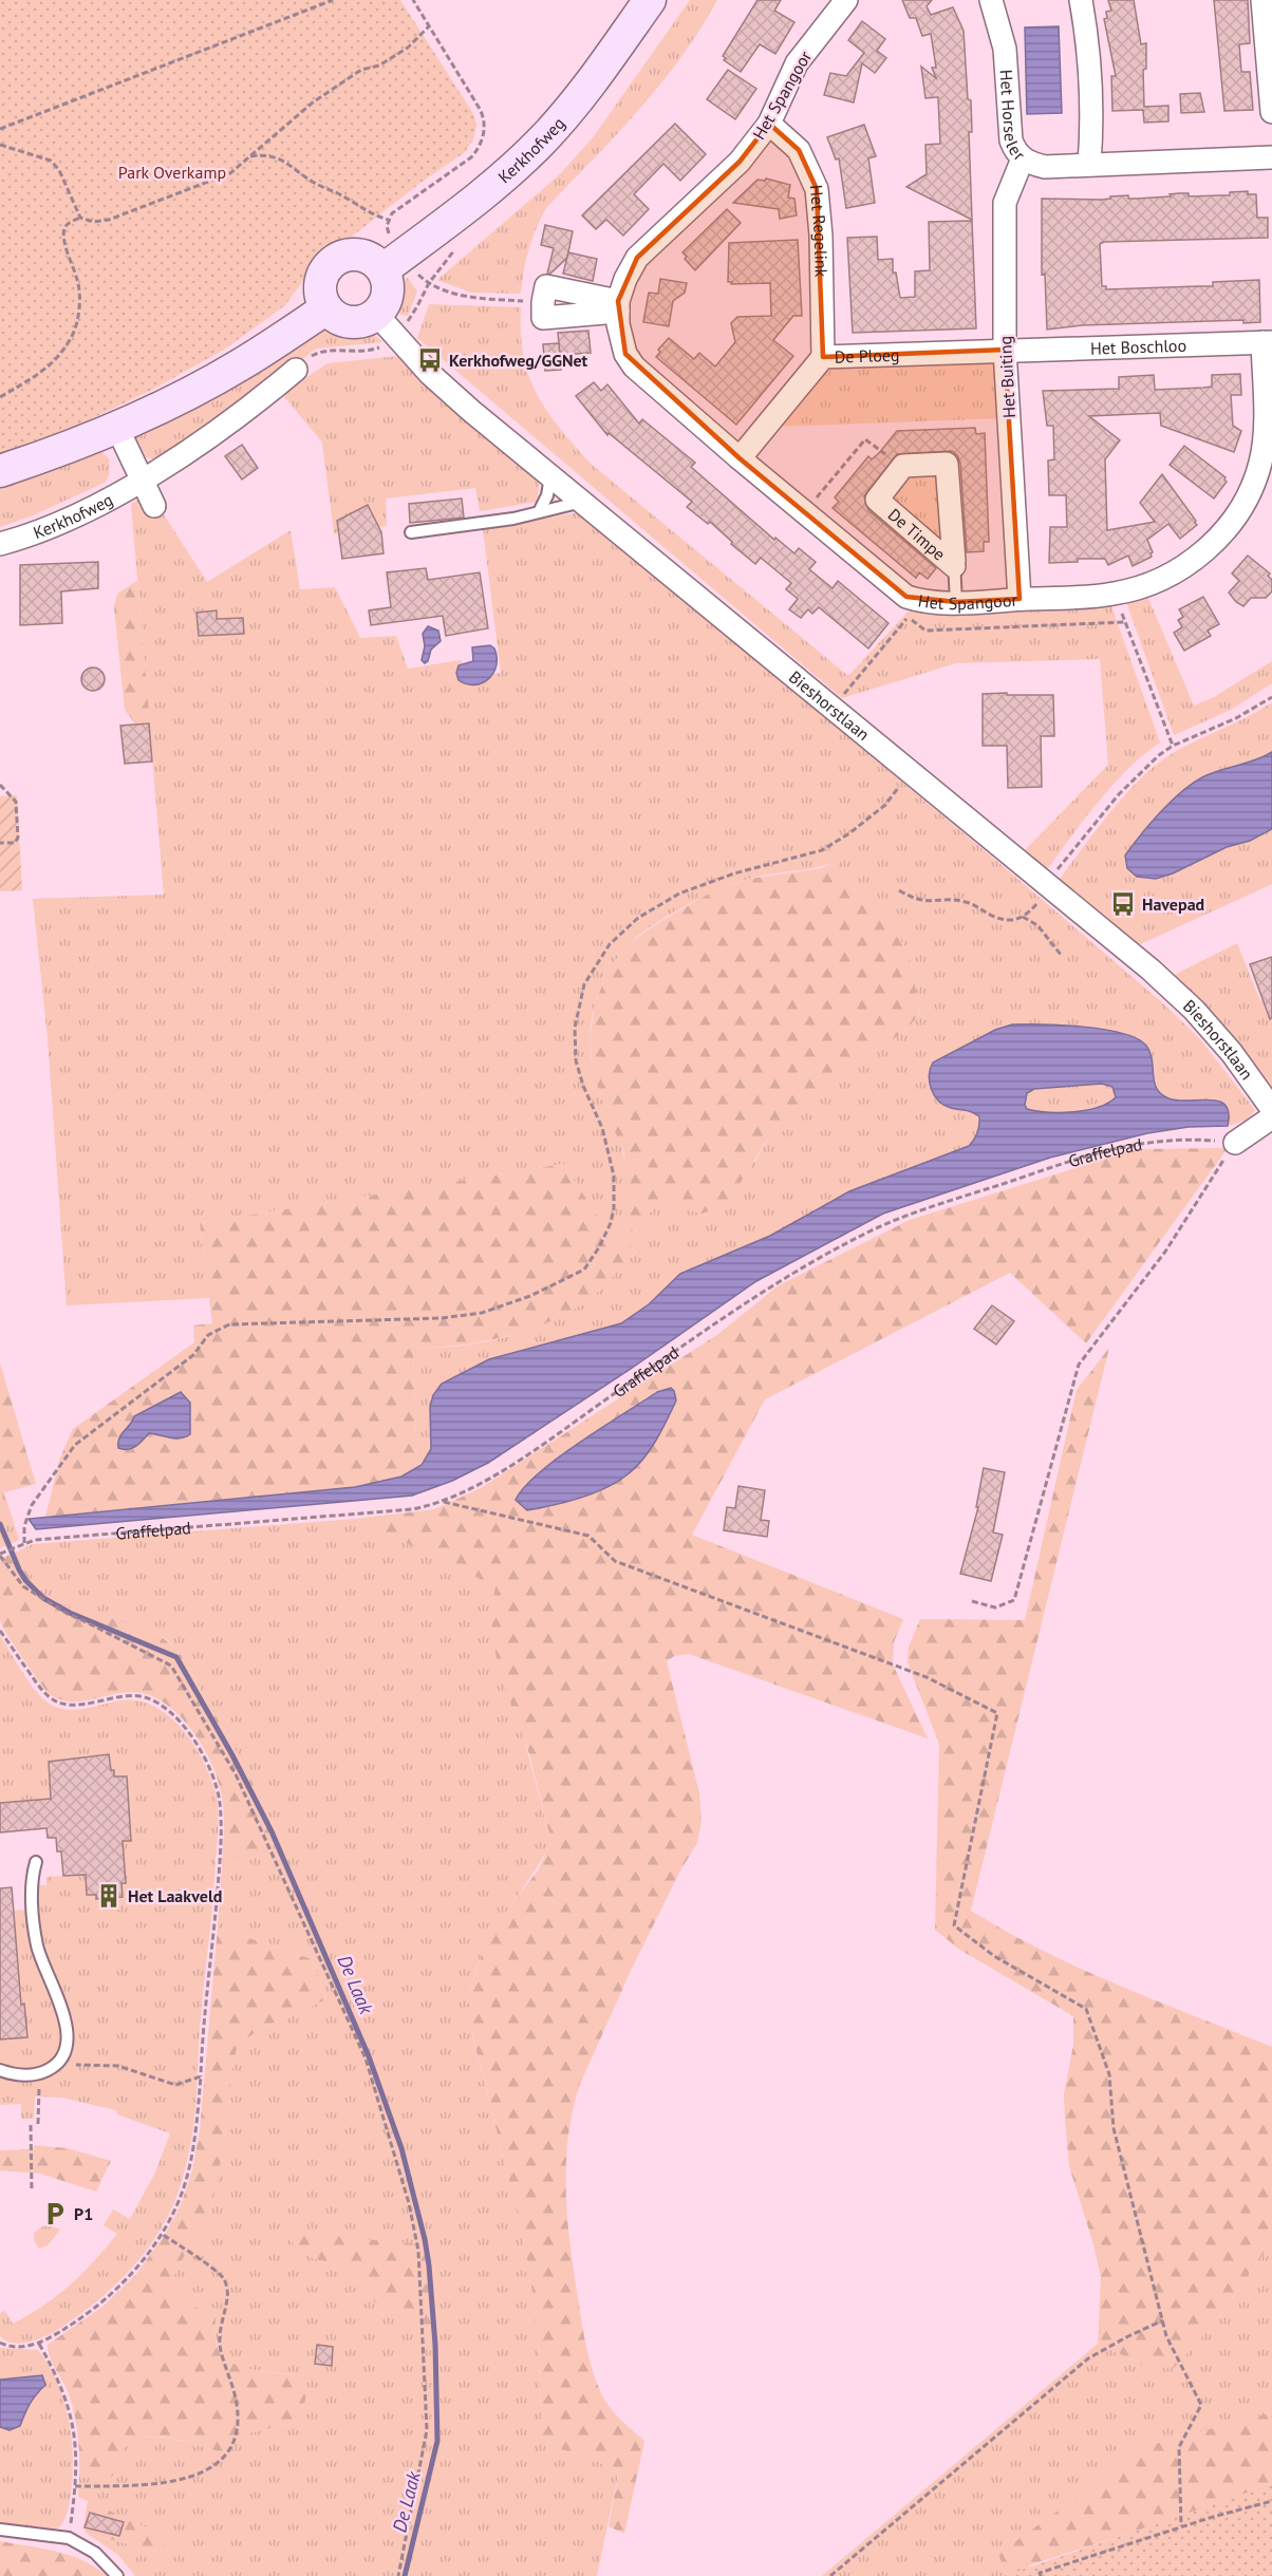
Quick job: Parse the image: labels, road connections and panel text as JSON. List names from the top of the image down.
{
  "streets": {
    "street": [
      "Het Spangoor",
      "Het Horseler",
      "Kerkhofweg",
      "Het Regelink",
      "Het Boschloo",
      "De Ploeg",
      "Het Buiting",
      "De Timpe",
      "Bieshorstlaan"
    ],
    "path": ["Graffelpad"]
  },
  "crossings": [
    ["Het Spangoor", "Het Regelink"],
    ["Het Spangoor", "Het Boschloo"],
    ["Het Spangoor", "De Ploeg"],
    ["Het Spangoor", "Het Buiting"],
    ["Het Spangoor", "De Timpe"],
    ["Het Horseler", "Het Buiting"],
    ["Kerkhofweg", "Bieshorstlaan"],
    ["Het Regelink", "De Ploeg"],
    ["Het Boschloo", "De Ploeg"],
    ["Het Boschloo", "Het Buiting"],
    ["De Ploeg", "Het Buiting"]
  ],
  "water": ["De Laak"],
  "parks": ["Park Overkamp"],
  "places": {
    "bus stop": ["Kerkhofweg/GGNet", "Havepad"],
    "building": ["Het Laakveld"],
    "parking": ["P1"]
  }
}
